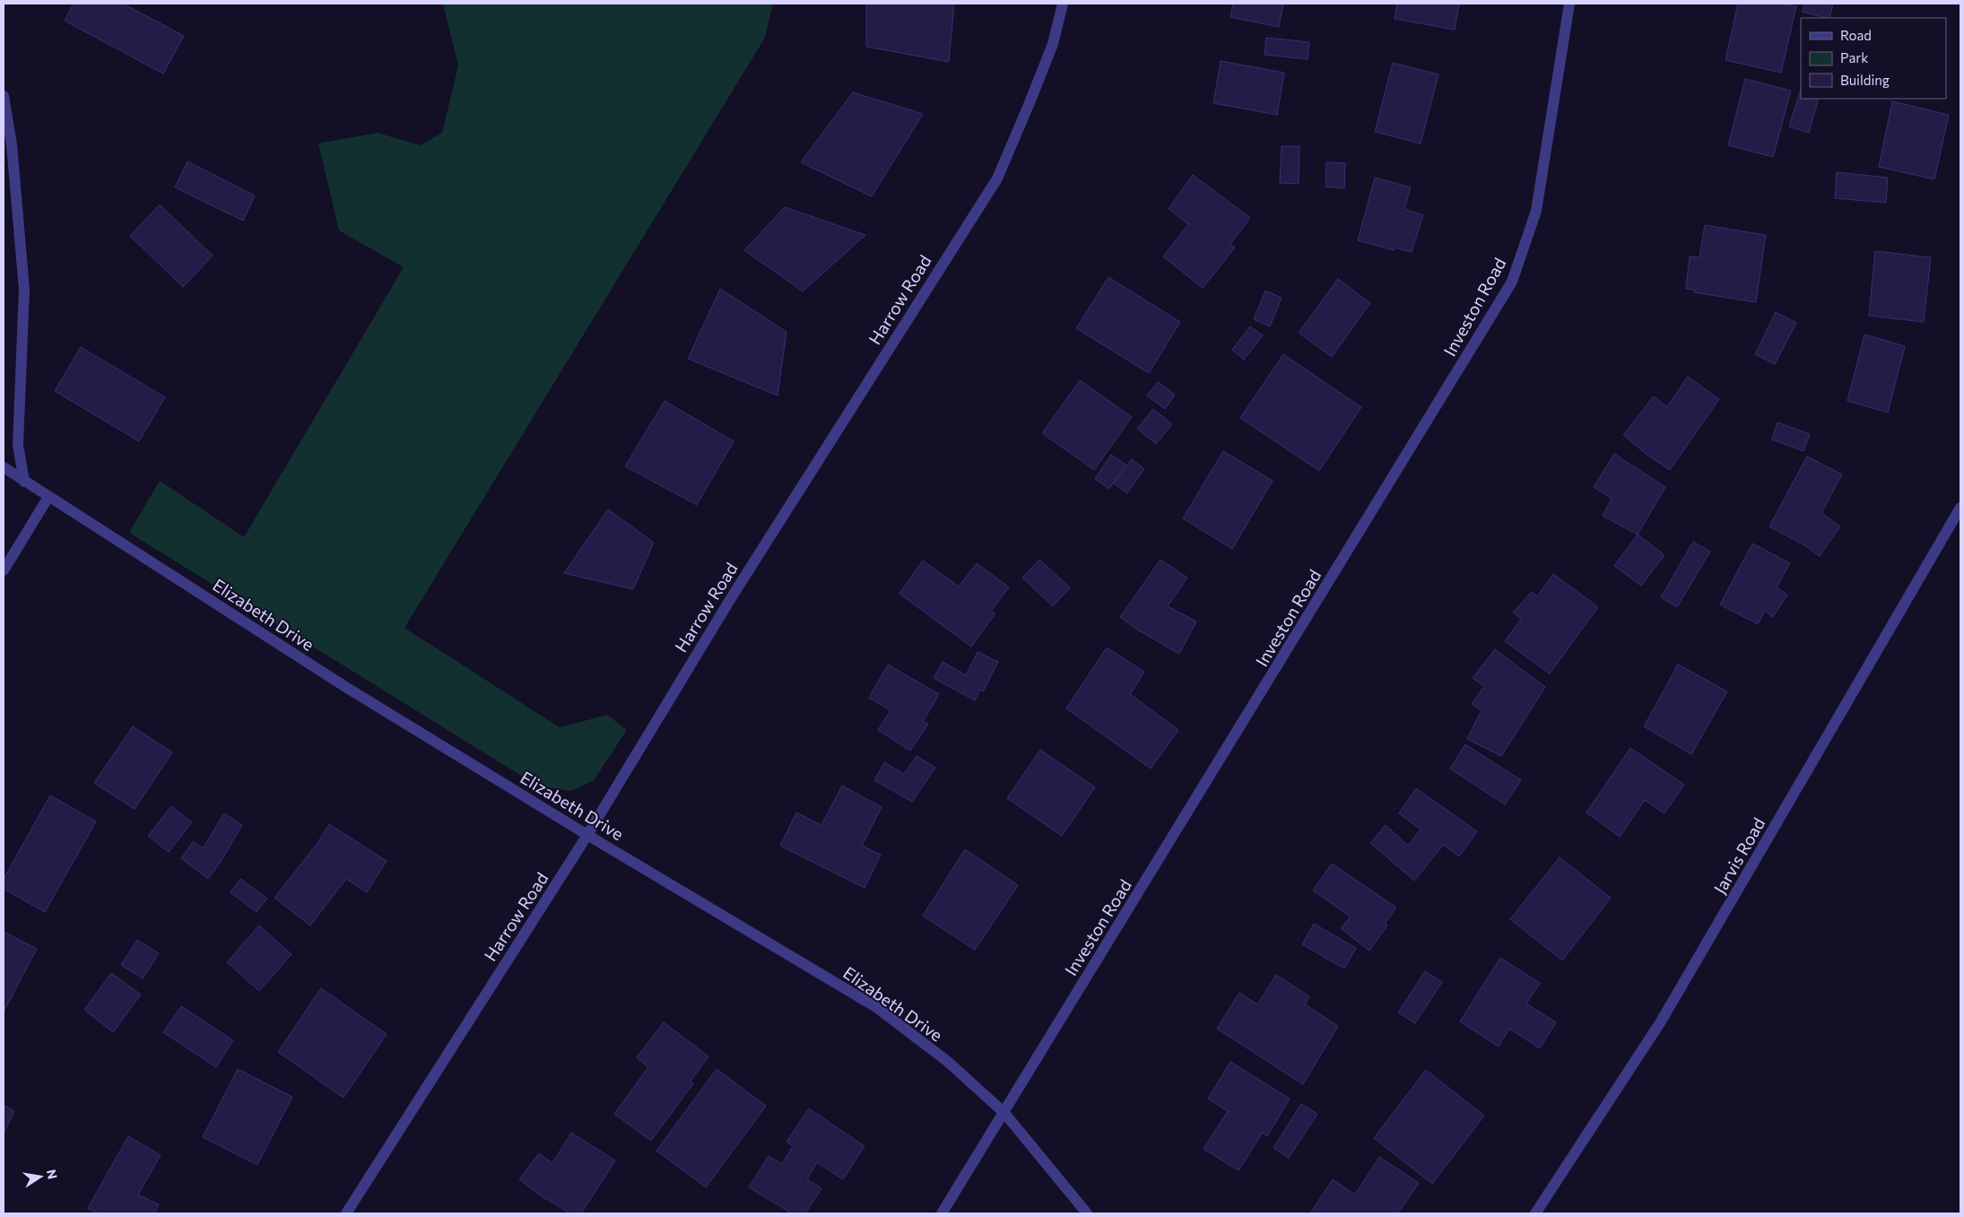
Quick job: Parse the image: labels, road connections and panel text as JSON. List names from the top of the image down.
{
  "streets": {
    "street": [
      "Harrow Road",
      "Investon Road",
      "Elizabeth Drive",
      "Jarvis Road"
    ]
  },
  "crossings": [
    ["Harrow Road", "Elizabeth Drive"],
    ["Investon Road", "Elizabeth Drive"]
  ],
  "legend": ["Road", "Park", "Building"],
  "north": "right"
}
